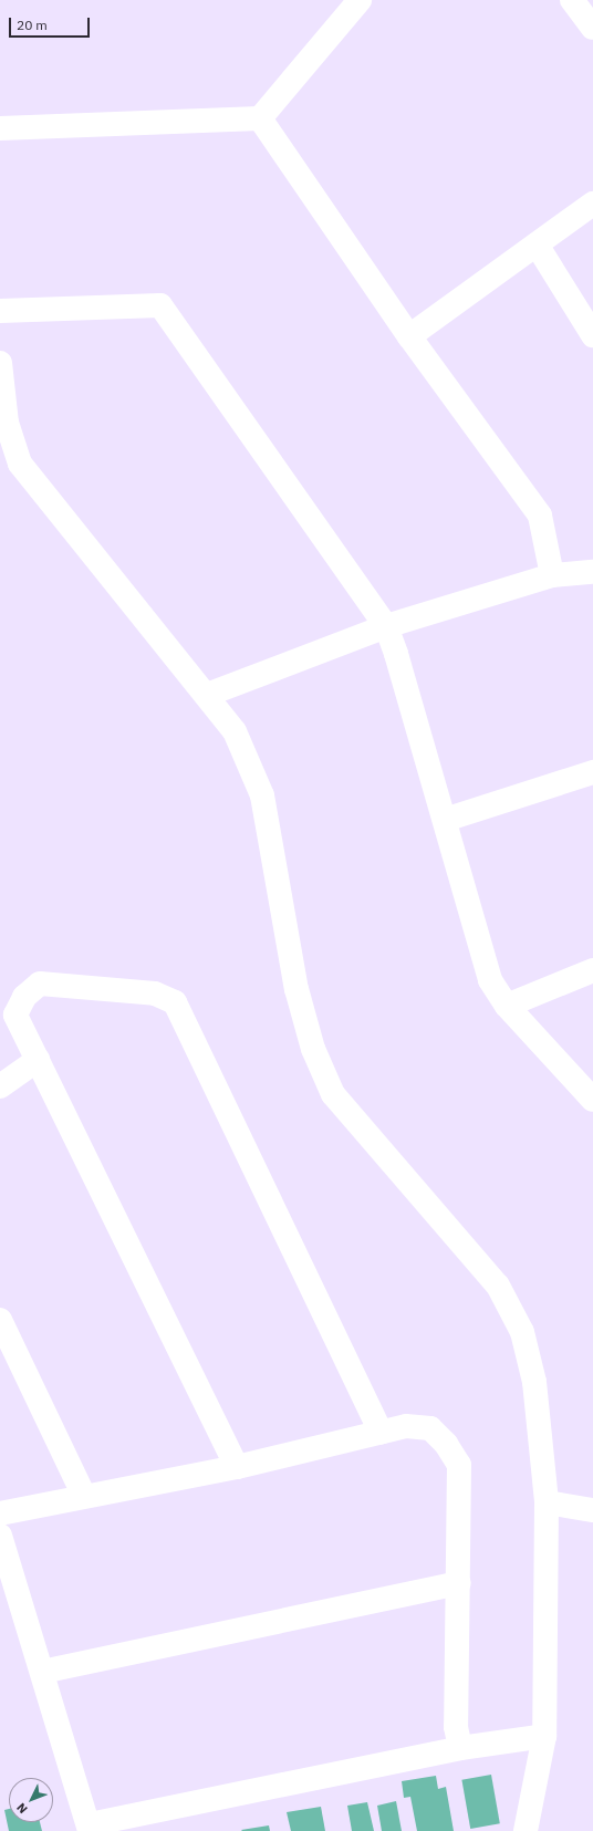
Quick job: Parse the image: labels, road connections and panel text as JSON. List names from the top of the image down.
{
  "scale_bar": "20 m",
  "north": "bottom left"
}
